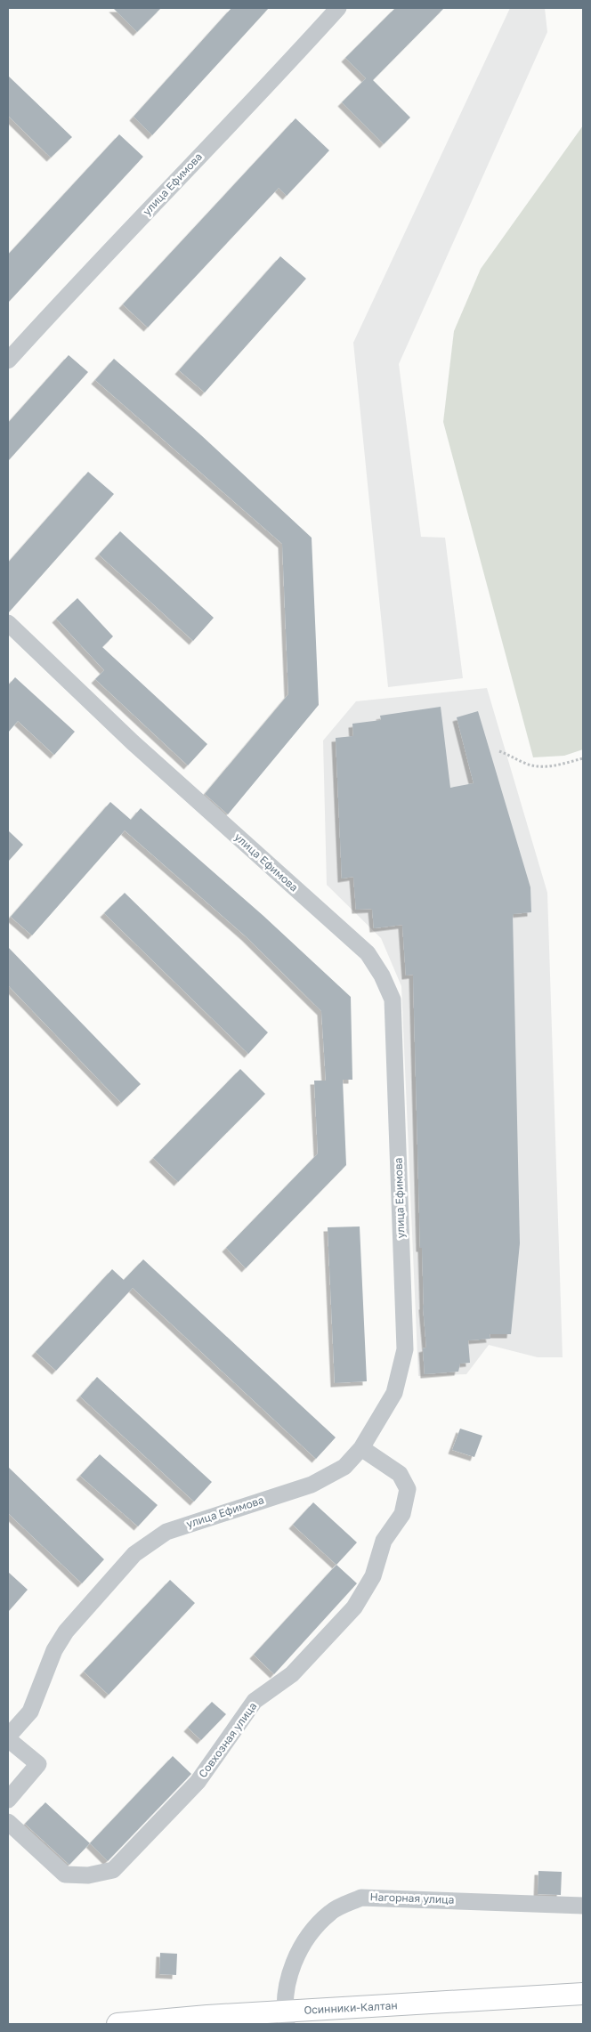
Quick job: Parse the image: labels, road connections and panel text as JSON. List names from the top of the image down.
{
  "streets": {
    "main road": ["Осинники-Калтан"],
    "street": ["улица Ефимова", "Совхозная улица", "Нагорная улица"]
  },
  "crossings": [
    ["улица Ефимова", "Совхозная улица"],
    ["Нагорная улица", "Осинники-Калтан"]
  ]
}
